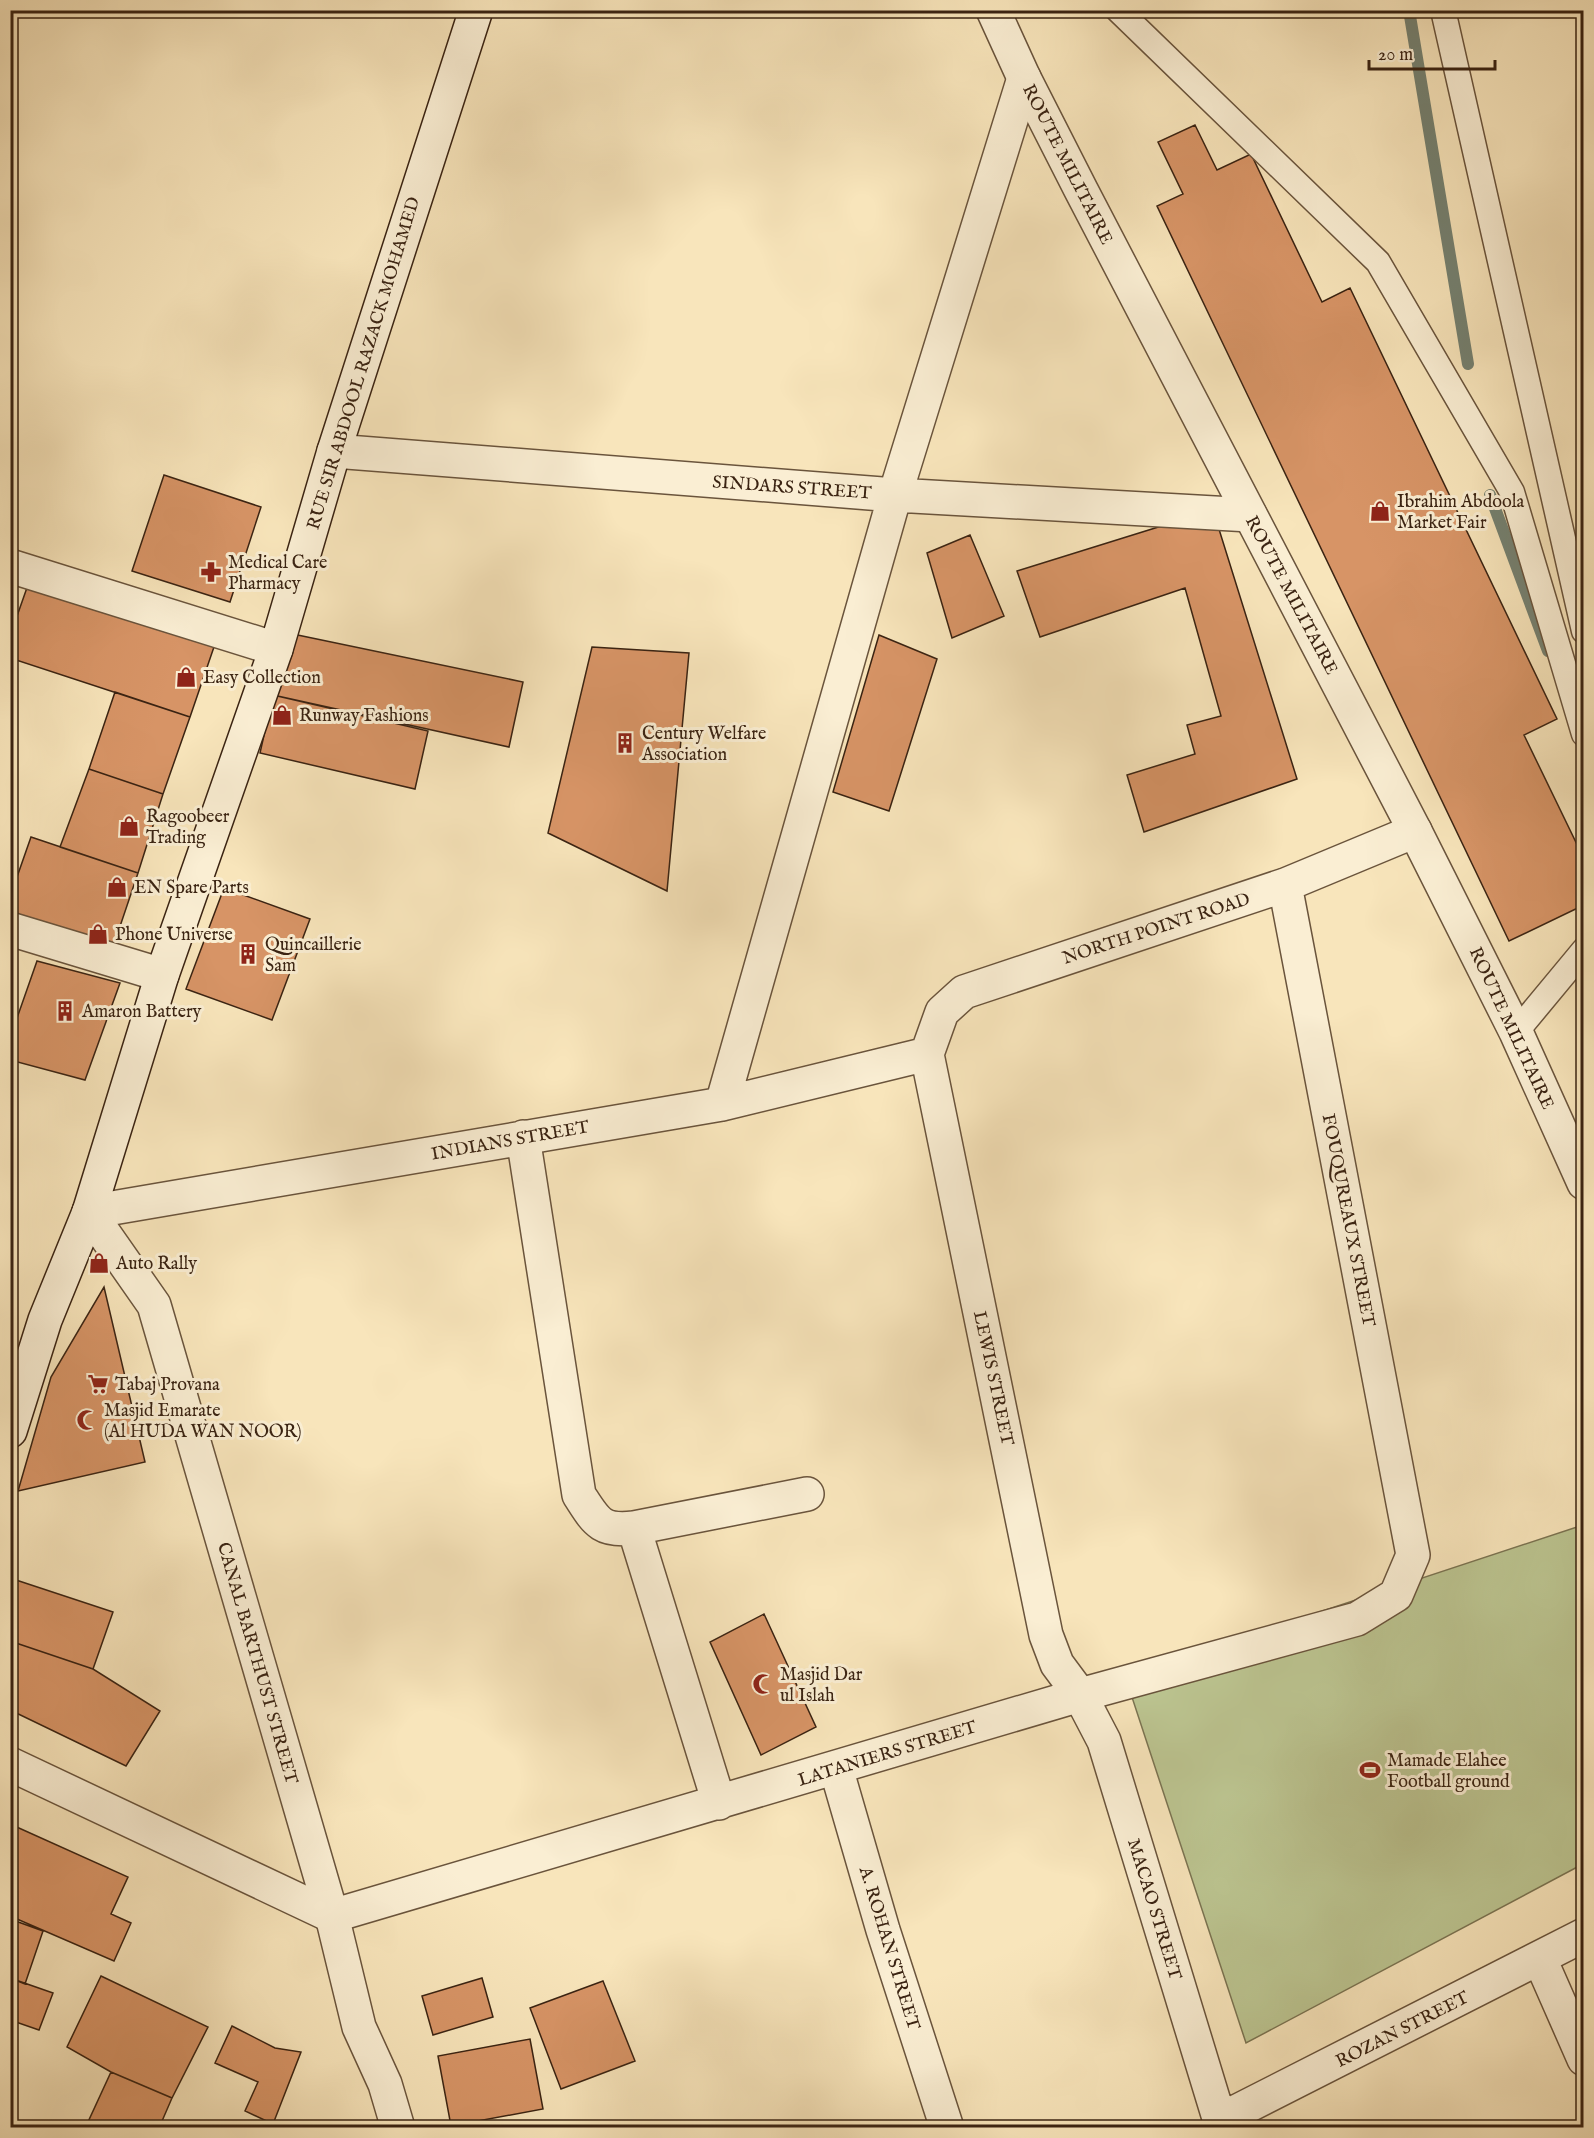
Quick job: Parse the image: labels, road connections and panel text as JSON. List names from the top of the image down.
{
  "streets": {
    "street": [
      "ROUTE MILITAIRE",
      "RUE SIR ABDOOL RAZACK MOHAMED",
      "SINDARS STREET",
      "NORTH POINT ROAD",
      "INDIANS STREET",
      "FOUQUREAUX STREET",
      "LEWIS STREET",
      "CANAL BARTHUST STREET",
      "LATANIERS STREET",
      "MACAO STREET",
      "A. ROHAN STREET",
      "ROZAN STREET"
    ]
  },
  "crossings": [
    ["ROUTE MILITAIRE", "SINDARS STREET"],
    ["ROUTE MILITAIRE", "NORTH POINT ROAD"],
    ["RUE SIR ABDOOL RAZACK MOHAMED", "SINDARS STREET"],
    ["RUE SIR ABDOOL RAZACK MOHAMED", "INDIANS STREET"],
    ["RUE SIR ABDOOL RAZACK MOHAMED", "CANAL BARTHUST STREET"],
    ["NORTH POINT ROAD", "INDIANS STREET"],
    ["NORTH POINT ROAD", "FOUQUREAUX STREET"],
    ["NORTH POINT ROAD", "LEWIS STREET"],
    ["INDIANS STREET", "LEWIS STREET"],
    ["INDIANS STREET", "CANAL BARTHUST STREET"],
    ["FOUQUREAUX STREET", "LATANIERS STREET"],
    ["LEWIS STREET", "LATANIERS STREET"],
    ["LEWIS STREET", "MACAO STREET"],
    ["CANAL BARTHUST STREET", "LATANIERS STREET"],
    ["LATANIERS STREET", "MACAO STREET"],
    ["LATANIERS STREET", "A. ROHAN STREET"],
    ["MACAO STREET", "ROZAN STREET"]
  ],
  "places": {
    "shop": [
      "Ibrahim Abdoola Market Fair",
      "Easy Collection",
      "Runway Fashions",
      "Ragoobeer Trading",
      "EN Spare Parts",
      "Phone Universe",
      "Auto Rally"
    ],
    "pharmacy": ["Medical Care Pharmacy"],
    "building": ["Century Welfare Association", "Quincaillerie Sam", "Amaron Battery"],
    "supermarket": ["Tabaj Provana"],
    "mosque": ["Masjid Emarate (Al HUDA WAN NOOR)", "Masjid Dar ul Islah"],
    "sports": ["Mamade Elahee Football ground"]
  },
  "scale_bar": "20 m"
}
